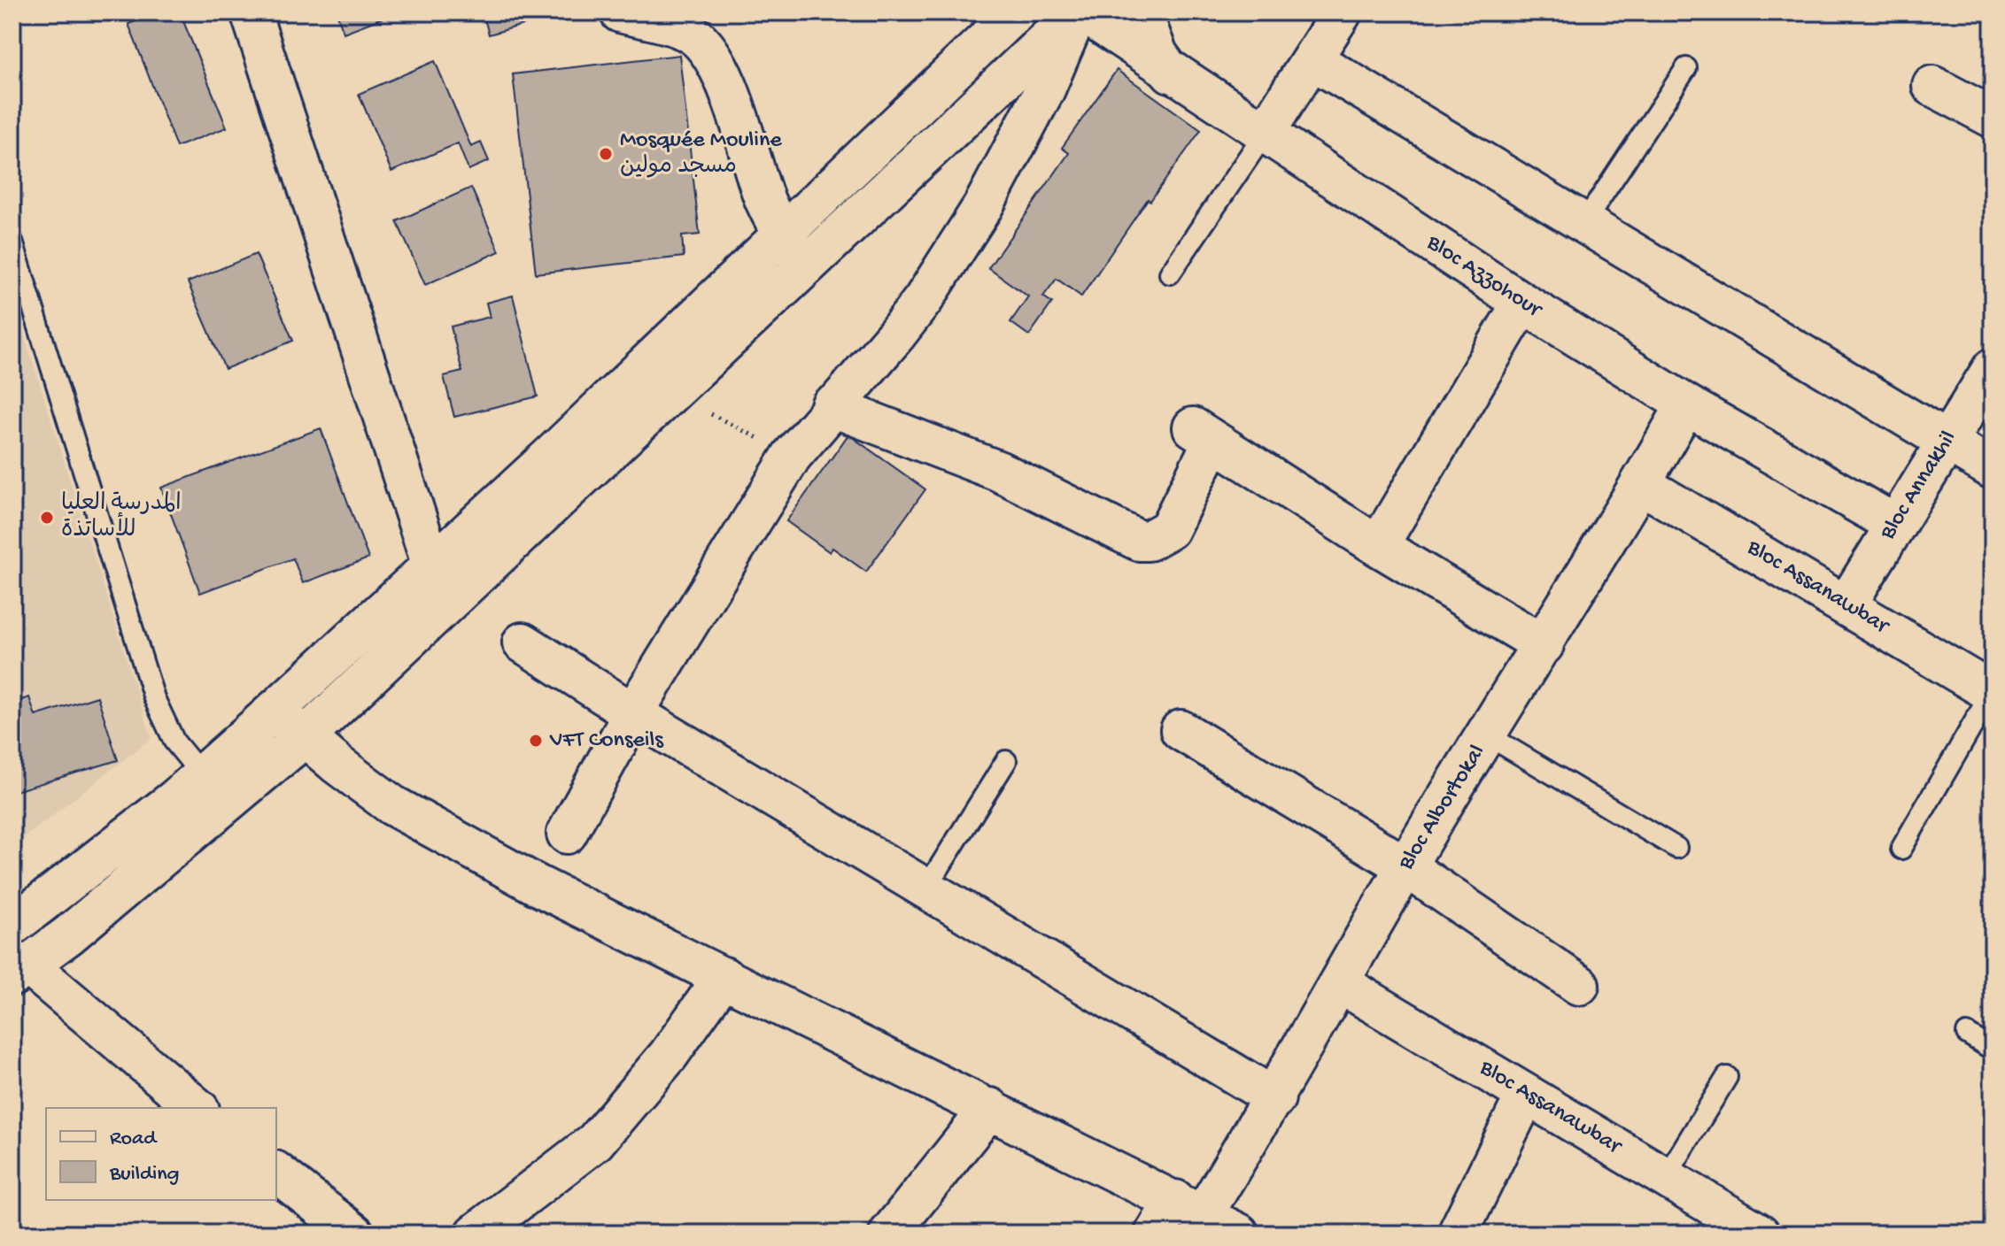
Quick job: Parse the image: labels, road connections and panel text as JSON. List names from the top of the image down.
{
  "streets": {
    "street": [
      "Bloc Azzohour",
      "Bloc Annakhil",
      "Bloc Assanawbar",
      "Bloc Albortokal"
    ]
  },
  "crossings": [
    ["Bloc Azzohour", "Bloc Annakhil"],
    ["Bloc Azzohour", "Bloc Albortokal"],
    ["Bloc Annakhil", "Bloc Assanawbar"],
    ["Bloc Assanawbar", "Bloc Albortokal"]
  ],
  "places": ["Mosquée Mouline مسجد مولين", "المدرسة العليا للأساتذة", "VFT Conseils"],
  "legend": ["Road", "Building"]
}
